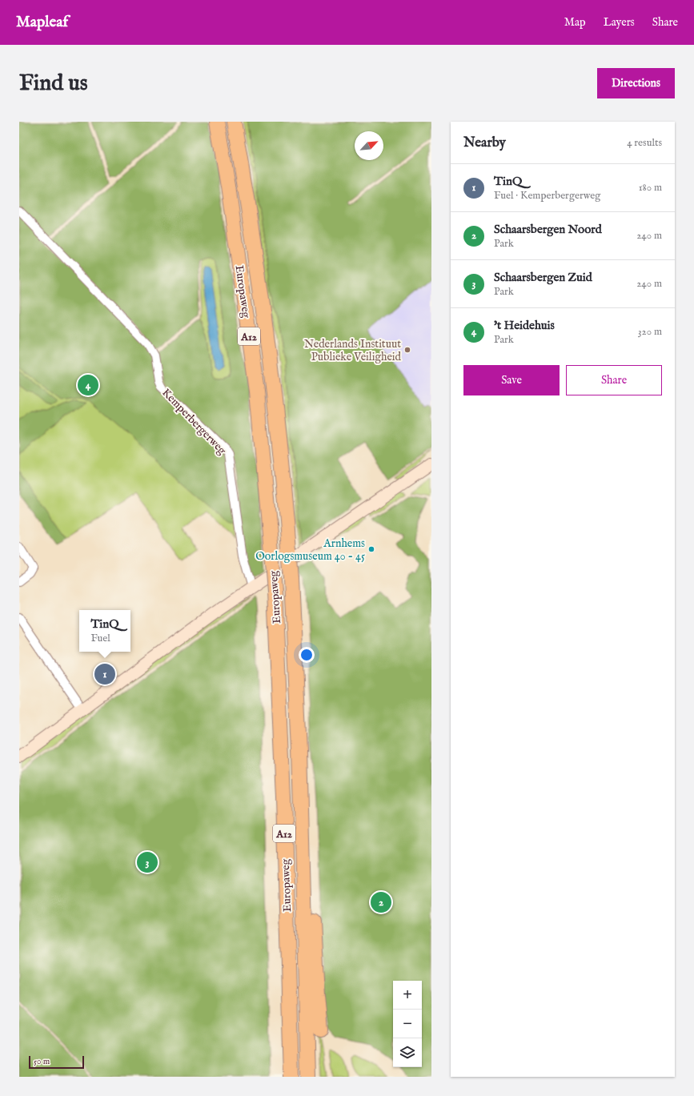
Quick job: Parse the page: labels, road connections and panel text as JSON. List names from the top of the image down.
{
  "streets": {
    "highway": ["Europaweg", "A12"],
    "street": ["Kemperbergerweg"]
  },
  "crossings": [
    ["Europaweg", "A12"]
  ],
  "places": ["Nederlands Instituut Publieke Veiligheid", "Arnhems Oorlogsmuseum 40 - 45"],
  "scale_bar": "50 m",
  "north": "top right",
  "page": {
    "header": "Mapleaf",
    "nav": ["Map", "Layers", "Share"],
    "buttons": [
      "Directions",
      ["Save", "Share"]
    ],
    "title": "Find us",
    "heading": ["Nearby", "4 results"],
    "list": [
      {
        "mark": "1",
        "name": "TinQ",
        "note": "Fuel · Kemperbergerweg",
        "value": "180 m"
      },
      {
        "mark": "2",
        "name": "Schaarsbergen Noord",
        "note": "Park",
        "value": "240 m"
      },
      {
        "mark": "3",
        "name": "Schaarsbergen Zuid",
        "note": "Park",
        "value": "240 m"
      },
      {
        "mark": "4",
        "name": "'t Heidehuis",
        "note": "Park",
        "value": "320 m"
      }
    ],
    "pins": [
      "4",
      "1",
      "3",
      "2"
    ],
    "popup": ["TinQ", "Fuel"],
    "map_buttons": ["+", "−"],
    "scale": "50 m"
  }
}
